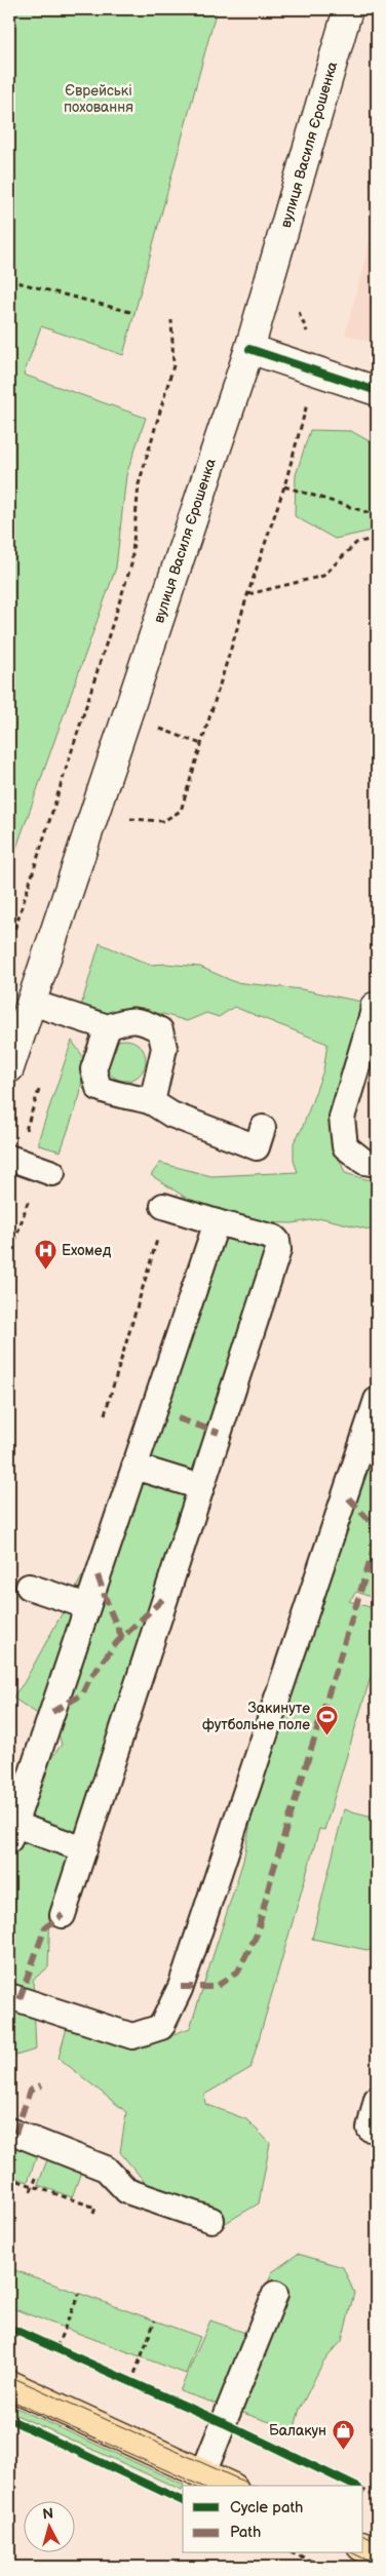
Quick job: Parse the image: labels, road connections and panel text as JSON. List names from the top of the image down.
{
  "streets": {
    "main road": ["вулиця Василя Єрошенка"]
  },
  "parks": ["Єврейські поховання"],
  "places": {
    "hospital": ["Ехомед"],
    "sports": ["Закинуте футбольне поле"],
    "shop": ["Балакун"]
  },
  "legend": ["Cycle path", "Path"],
  "north": "top"
}
